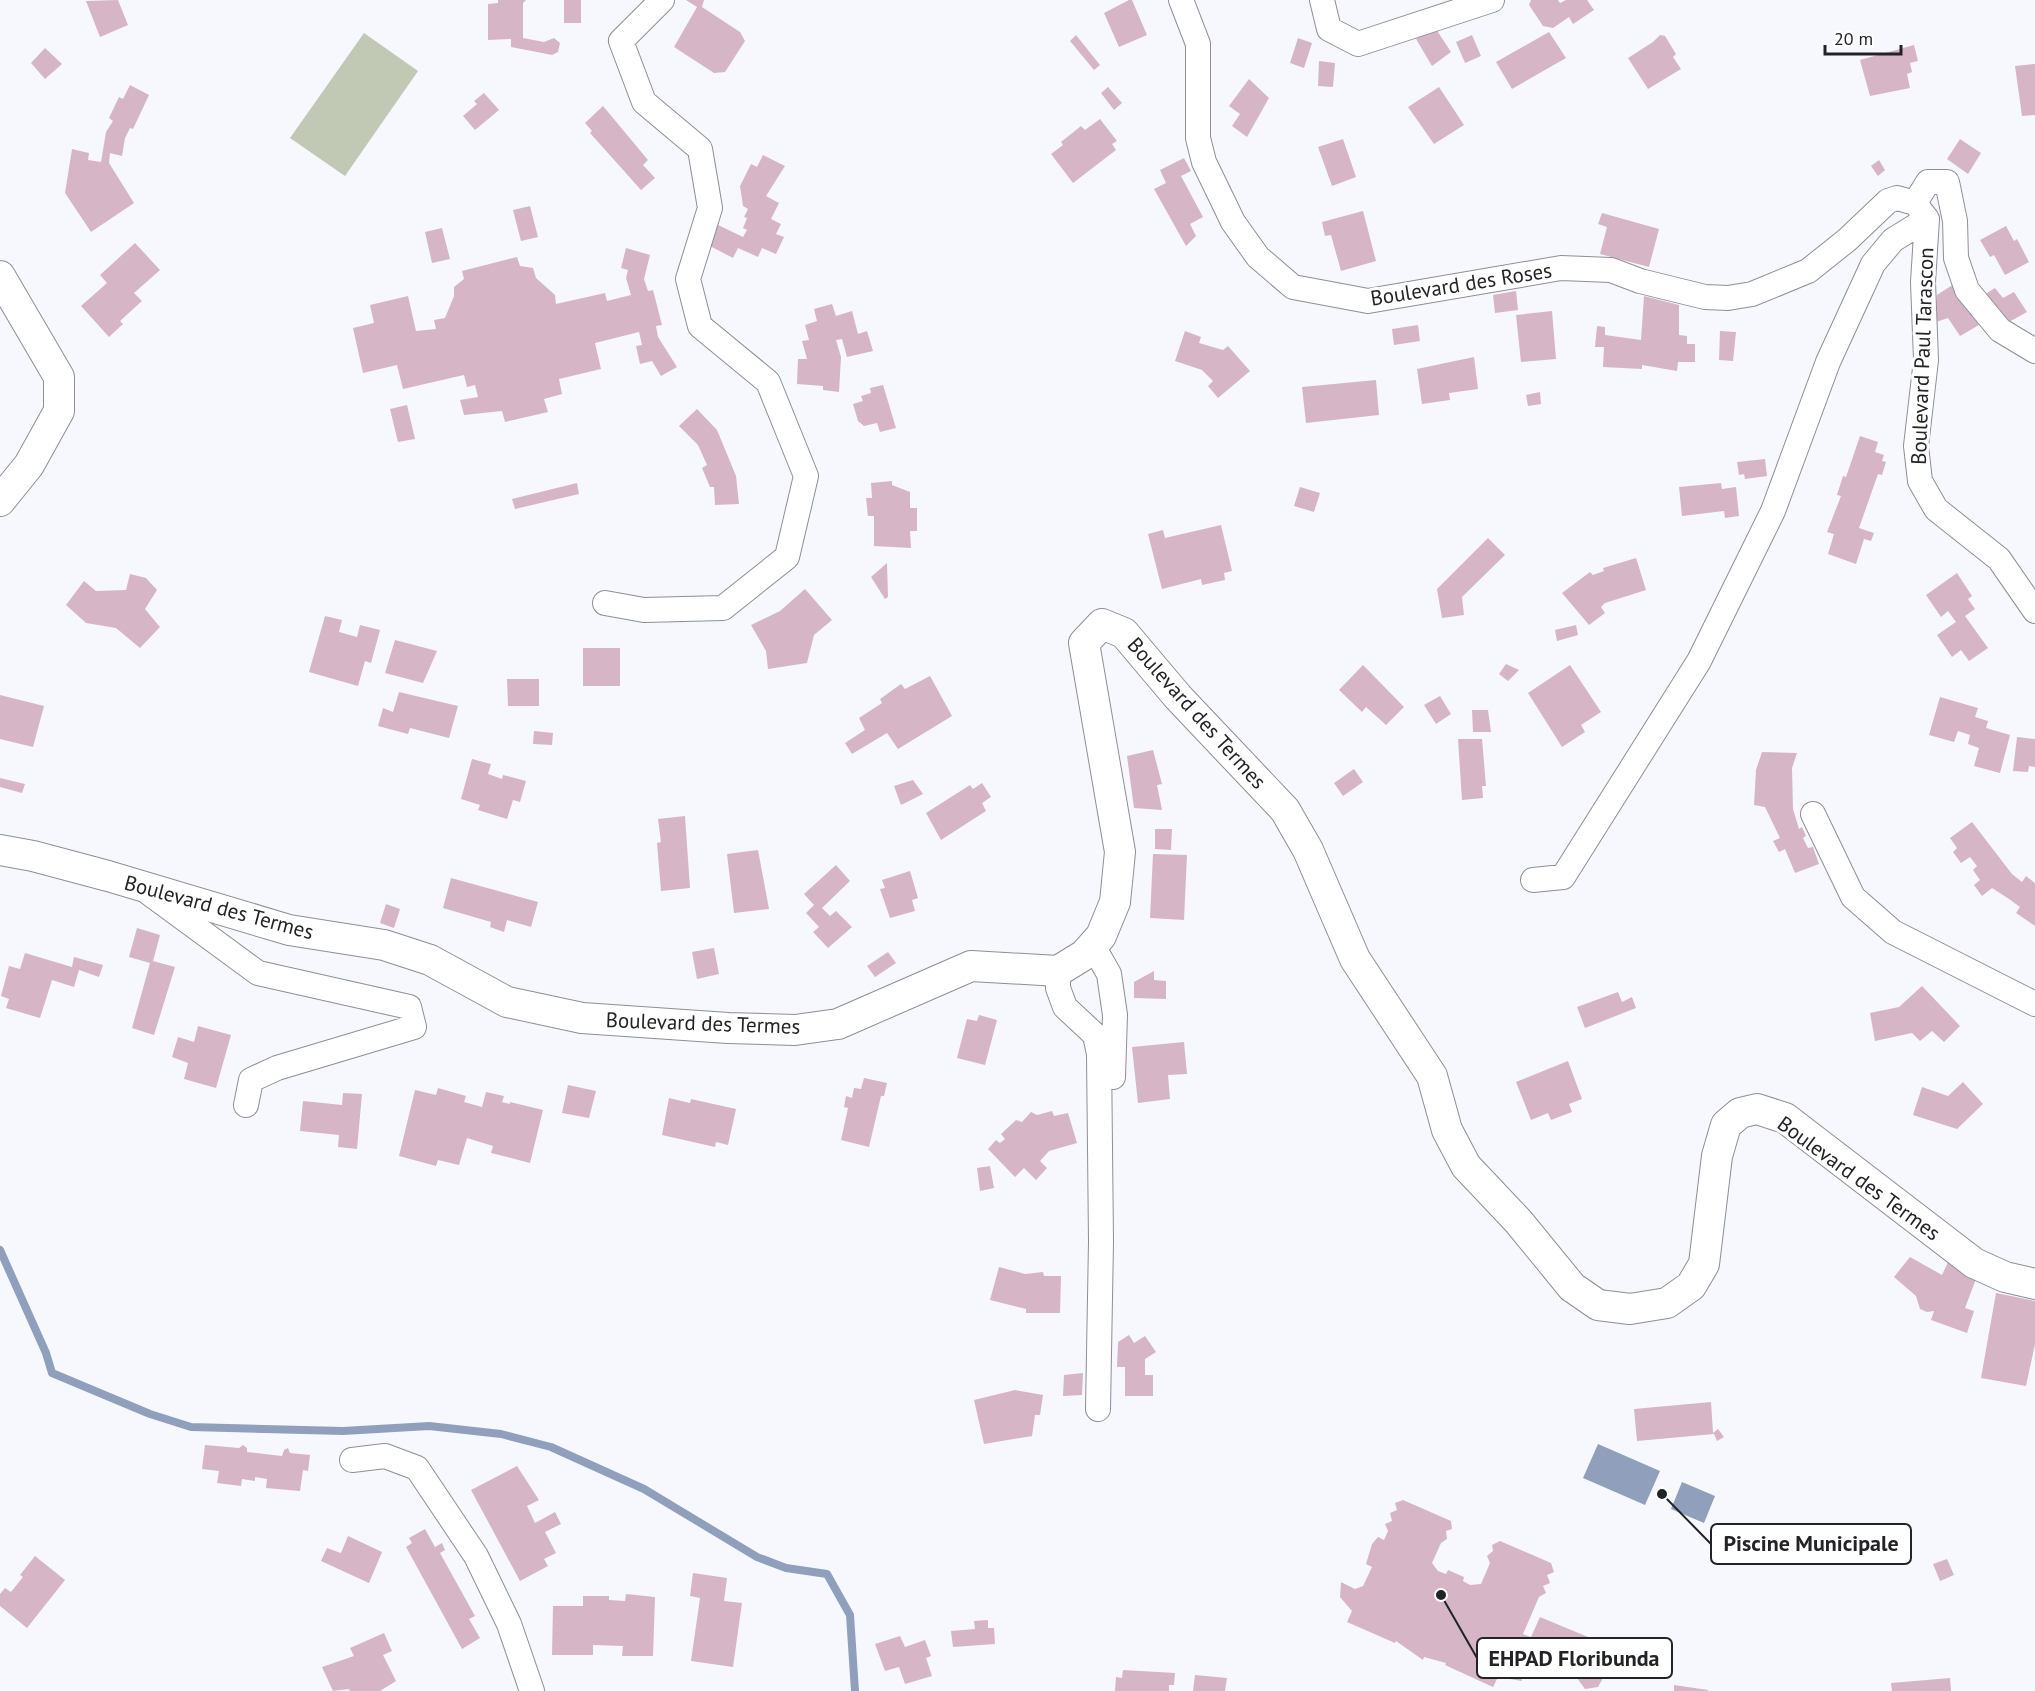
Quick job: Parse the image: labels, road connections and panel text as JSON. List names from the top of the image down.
{
  "streets": {
    "street": ["Boulevard des Roses", "Boulevard Paul Tarascon", "Boulevard des Termes"]
  },
  "crossings": [
    ["Boulevard des Roses", "Boulevard Paul Tarascon"]
  ],
  "places": ["Piscine Municipale", "EHPAD Floribunda"],
  "scale_bar": "20 m"
}
